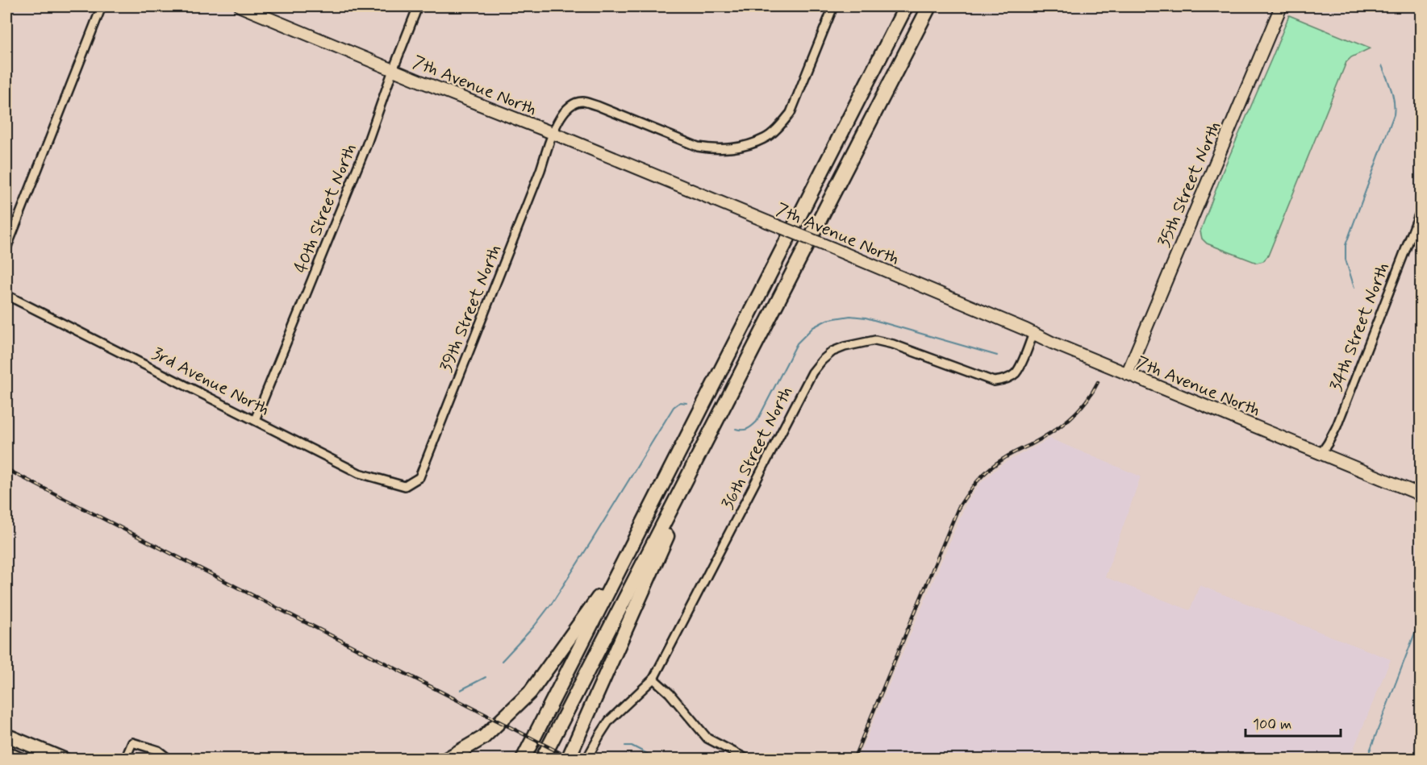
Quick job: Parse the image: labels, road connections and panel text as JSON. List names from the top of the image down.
{
  "streets": {
    "street": [
      "7th Avenue North",
      "35th Street North",
      "40th Street North",
      "39th Street North",
      "34th Street North",
      "3rd Avenue North",
      "36th Street North"
    ]
  },
  "crossings": [
    ["7th Avenue North", "35th Street North"],
    ["7th Avenue North", "40th Street North"],
    ["7th Avenue North", "39th Street North"],
    ["7th Avenue North", "34th Street North"],
    ["7th Avenue North", "36th Street North"],
    ["40th Street North", "3rd Avenue North"],
    ["39th Street North", "3rd Avenue North"]
  ],
  "scale_bar": "100 m"
}
